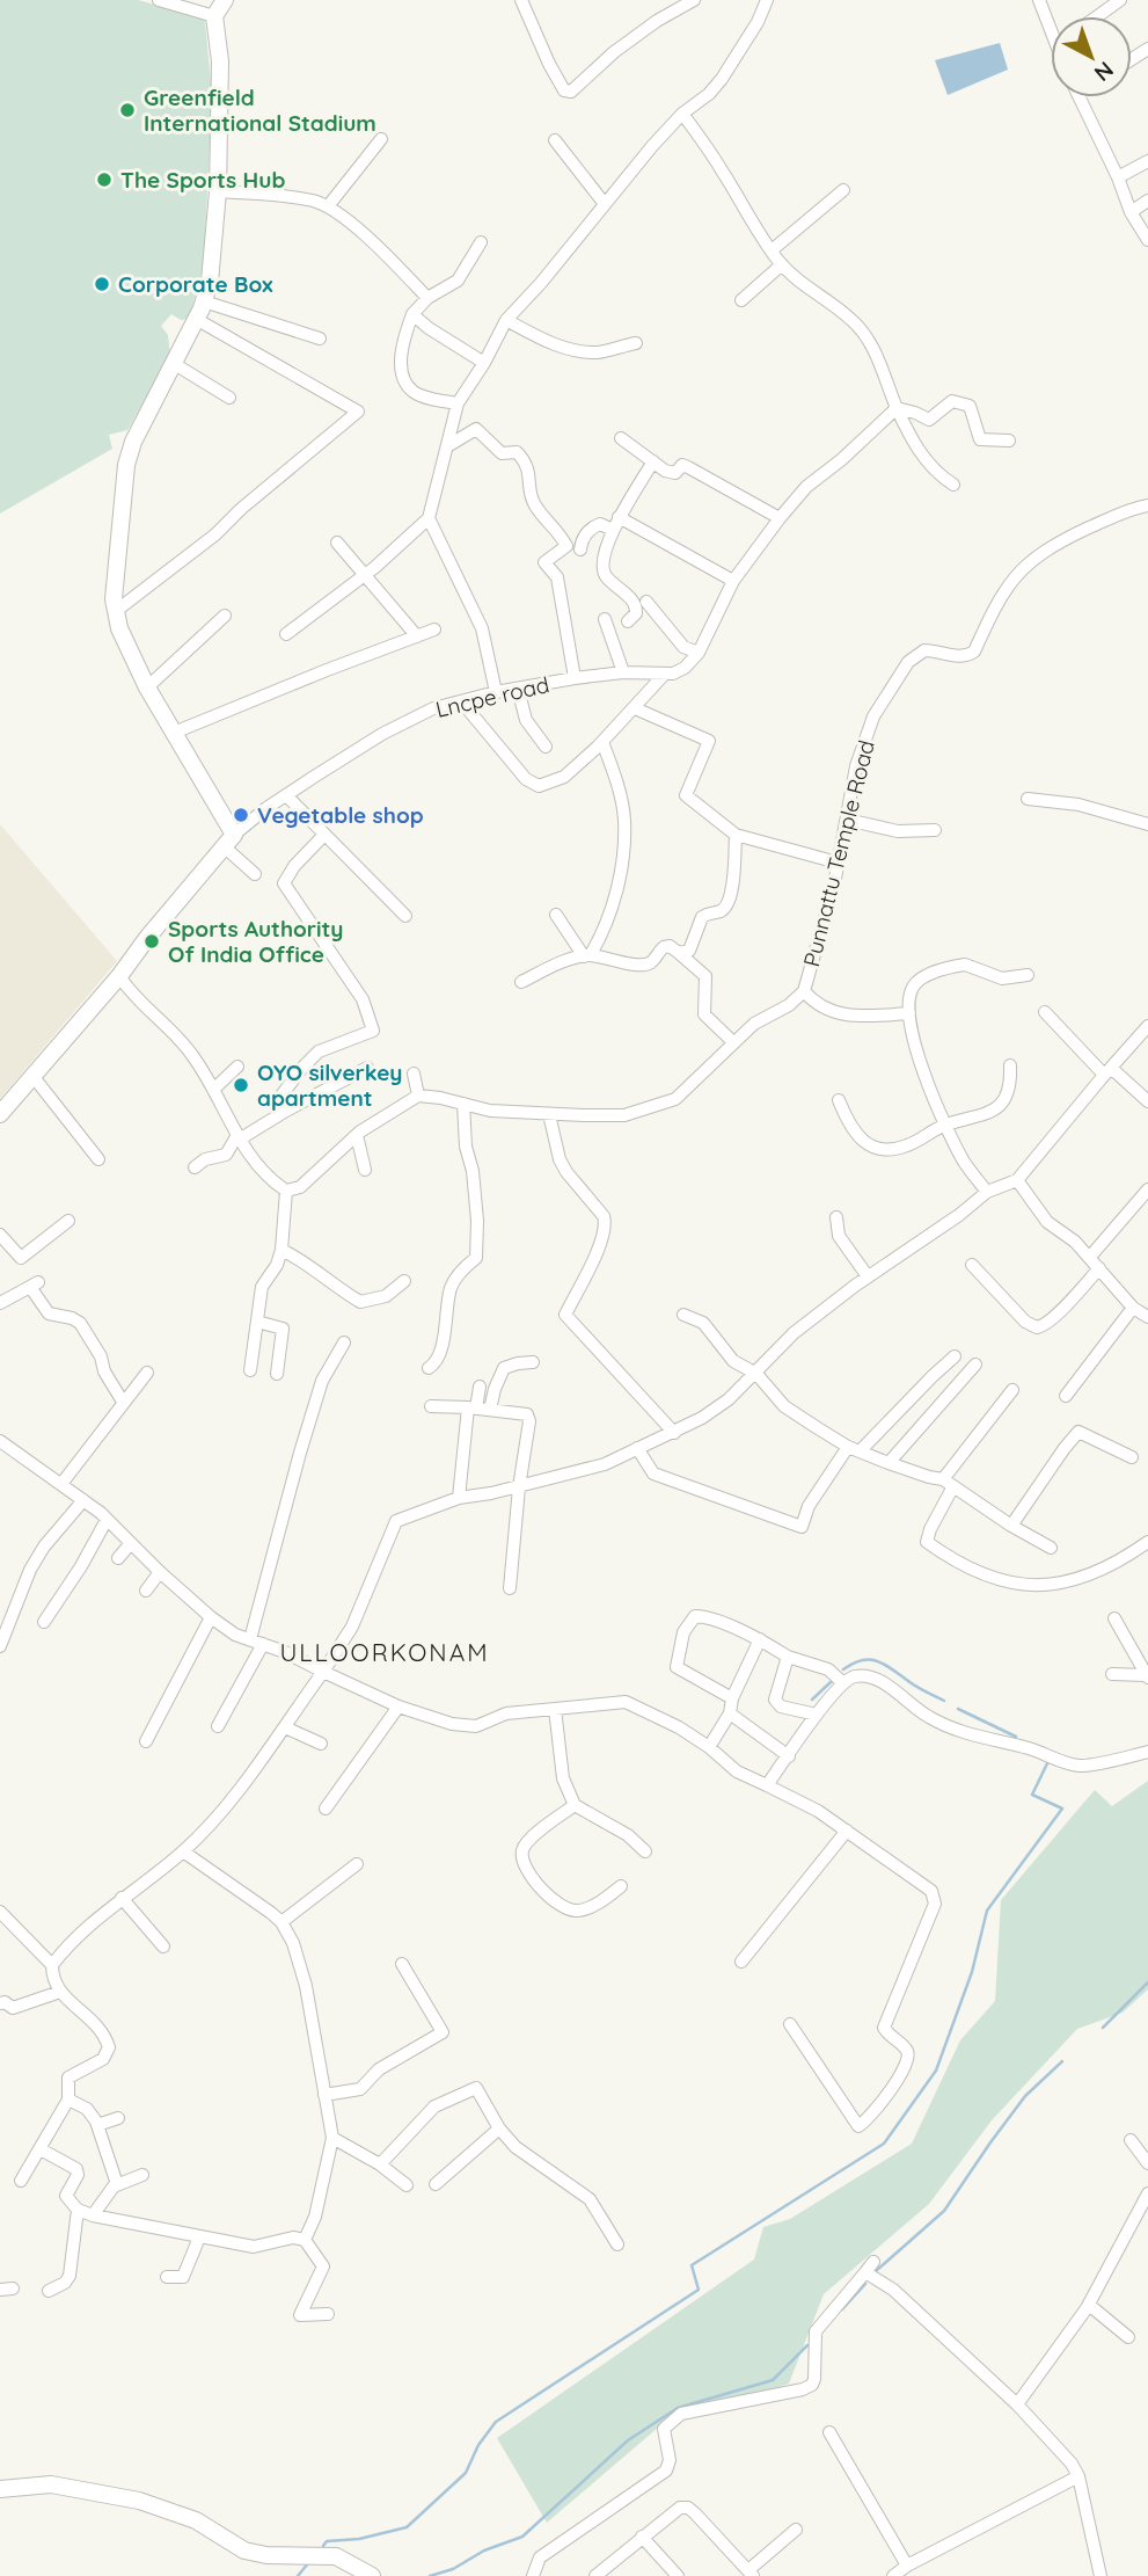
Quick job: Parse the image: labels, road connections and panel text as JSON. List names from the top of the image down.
{
  "streets": {
    "street": ["Lncpe road", "Punnattu Temple Road"]
  },
  "districts": ["ULLOORKONAM"],
  "places": [
    "Greenfield International Stadium",
    "The Sports Hub",
    "Corporate Box",
    "Vegetable shop",
    "Sports Authority Of India Office",
    "OYO silverkey apartment"
  ],
  "north": "bottom right"
}
